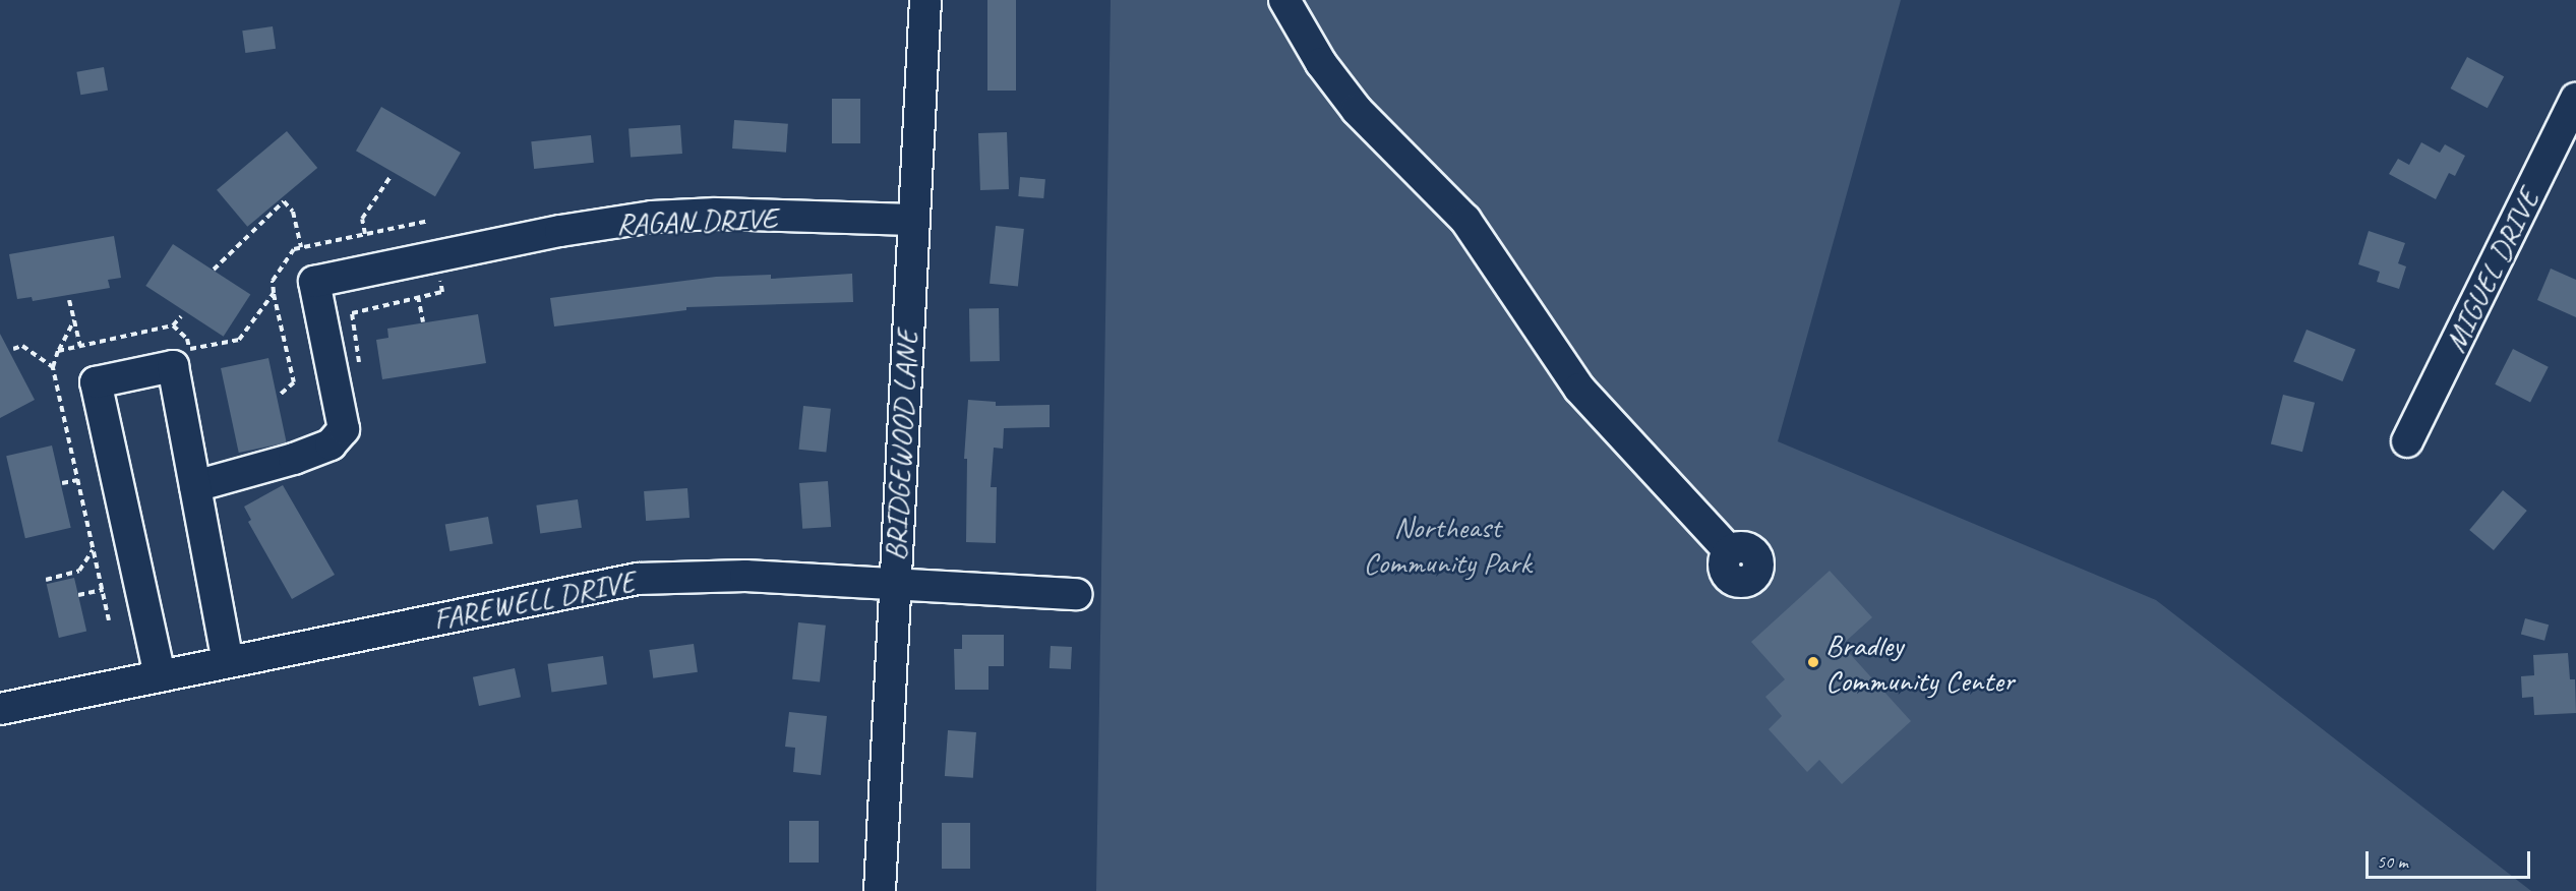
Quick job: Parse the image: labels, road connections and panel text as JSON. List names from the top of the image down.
{
  "streets": {
    "street": [
      "RAGAN DRIVE",
      "MIGUEL DRIVE",
      "BRIDGEWOOD LANE",
      "FAREWELL DRIVE"
    ]
  },
  "crossings": [
    ["RAGAN DRIVE", "BRIDGEWOOD LANE"],
    ["BRIDGEWOOD LANE", "FAREWELL DRIVE"]
  ],
  "parks": ["Northeast Community Park"],
  "places": ["Bradley Community Center"],
  "scale_bar": "50 m"
}
